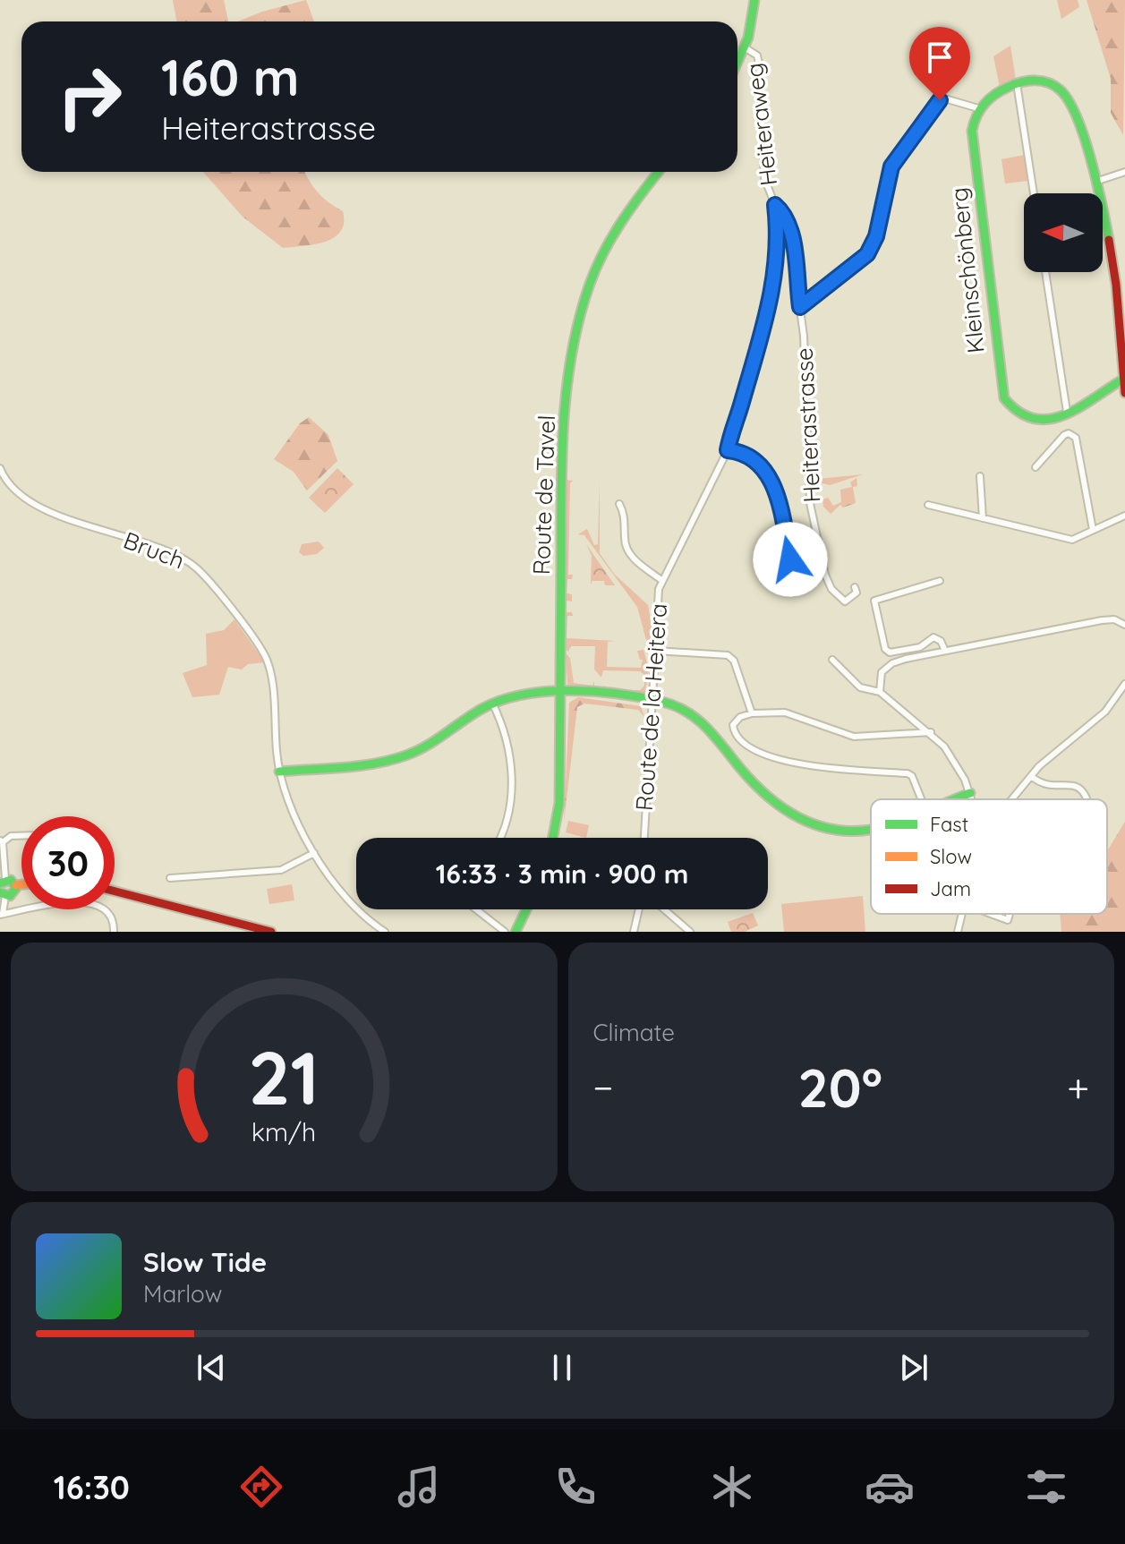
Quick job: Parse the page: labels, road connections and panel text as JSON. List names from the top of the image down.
{
  "streets": {
    "street": [
      "Heiteraweg",
      "Kleinschönberg",
      "Heiterastrasse",
      "Route de Tavel",
      "Bruch",
      "Route de la Heitera"
    ]
  },
  "crossings": [
    ["Heiteraweg", "Heiterastrasse"],
    ["Heiterastrasse", "Route de la Heitera"]
  ],
  "legend": ["Fast", "Slow", "Jam"],
  "north": "left",
  "page": {
    "turn": ["160 m", "Heiterastrasse"],
    "limit": "30",
    "trip": "16:33 · 3 min · 900 m",
    "tile": "Climate",
    "heat": ["−", "20°", "+"],
    "song": ["Slow Tide", "Marlow"],
    "tabs": "16:30",
    "gauge": ["21", "km/h"]
  }
}
